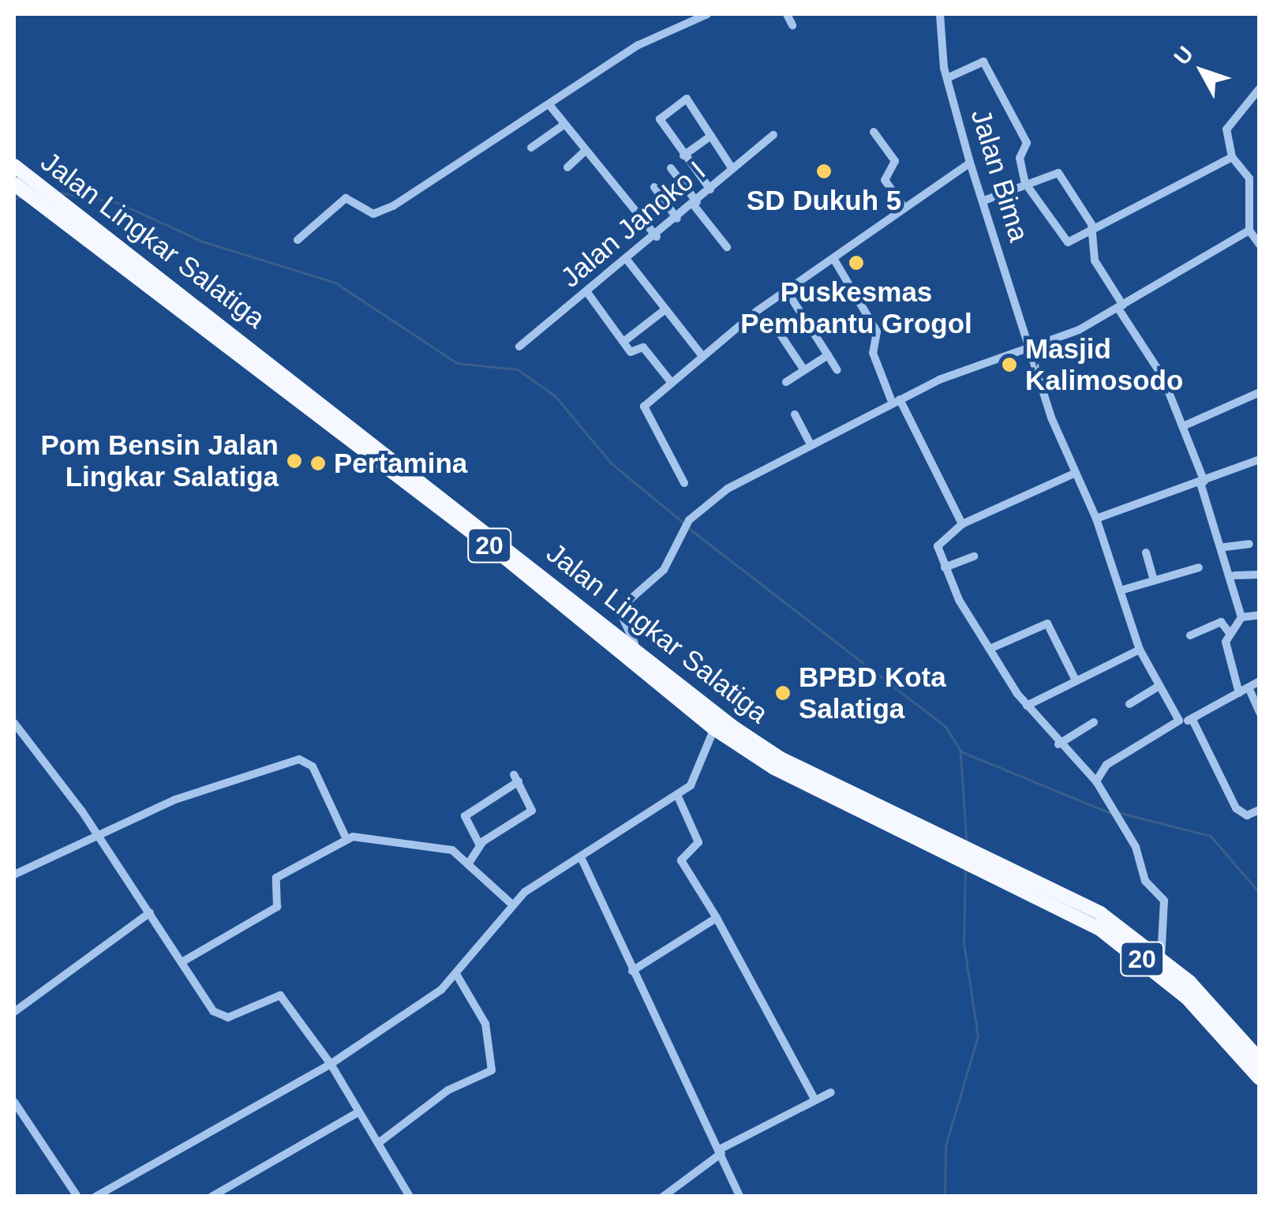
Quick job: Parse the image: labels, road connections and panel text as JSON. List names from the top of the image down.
{
  "streets": {
    "highway": ["Jalan Lingkar Salatiga", "20"],
    "street": ["Jalan Bima", "Jalan Janoko I"]
  },
  "places": [
    "SD Dukuh 5",
    "Puskesmas Pembantu Grogol",
    "Masjid Kalimosodo",
    "Pom Bensin Jalan Lingkar Salatiga",
    "Pertamina",
    "BPBD Kota Salatiga"
  ],
  "north": "top left"
}
